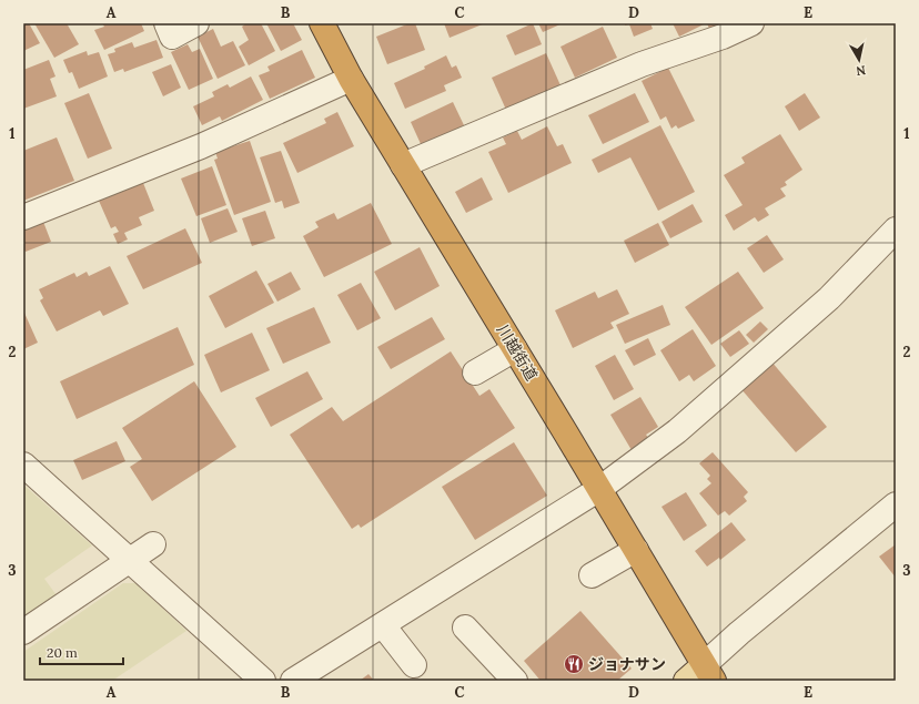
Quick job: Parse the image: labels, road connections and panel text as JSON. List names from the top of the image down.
{
  "streets": {
    "highway": ["川越街道"]
  },
  "places": {
    "restaurant": ["ジョナサン"]
  },
  "scale_bar": "20 m",
  "north": "bottom",
  "grid": {
    "columns": [
      "A",
      "B",
      "C",
      "D",
      "E"
    ],
    "rows": ["1", "2", "3"]
  }
}
